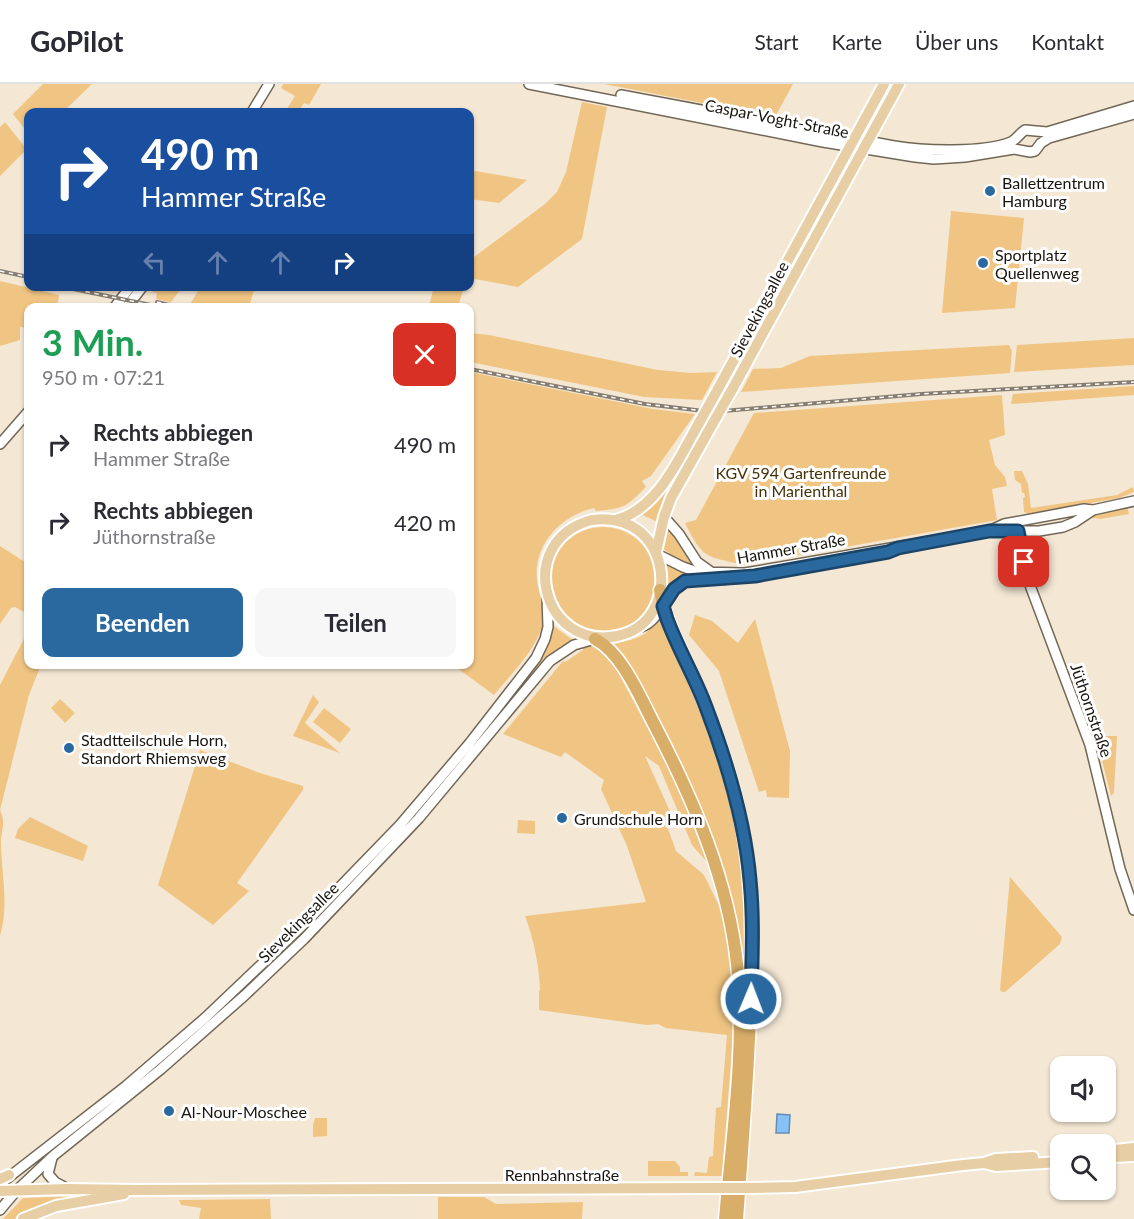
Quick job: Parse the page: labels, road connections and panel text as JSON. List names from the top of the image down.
{
  "streets": {
    "main road": [
      "Caspar-Voght-Straße",
      "Sievekingsallee",
      "Hammer Straße",
      "Jüthornstraße",
      "Rennbahnstraße"
    ]
  },
  "crossings": [
    ["Caspar-Voght-Straße", "Sievekingsallee"],
    ["Sievekingsallee", "Hammer Straße"],
    ["Sievekingsallee", "Rennbahnstraße"],
    ["Hammer Straße", "Jüthornstraße"]
  ],
  "parks": ["KGV 594 Gartenfreunde in Marienthal"],
  "places": [
    "Ballettzentrum Hamburg",
    "Sportplatz Quellenweg",
    "Stadtteilschule Horn, Standort Rhiemsweg",
    "Grundschule Horn",
    "Al-Nour-Moschee"
  ],
  "page": {
    "header": "GoPilot",
    "nav": [
      "Start",
      "Karte",
      "Über uns",
      "Kontakt"
    ],
    "turn": ["490 m", "Hammer Straße"],
    "heading": ["3 Min.", "950 m · 07:21"],
    "list": [
      {
        "name": "Rechts abbiegen",
        "note": "Hammer Straße",
        "value": "490 m"
      },
      {
        "name": "Rechts abbiegen",
        "note": "Jüthornstraße",
        "value": "420 m"
      }
    ],
    "buttons": ["Beenden", "Teilen"]
  }
}
